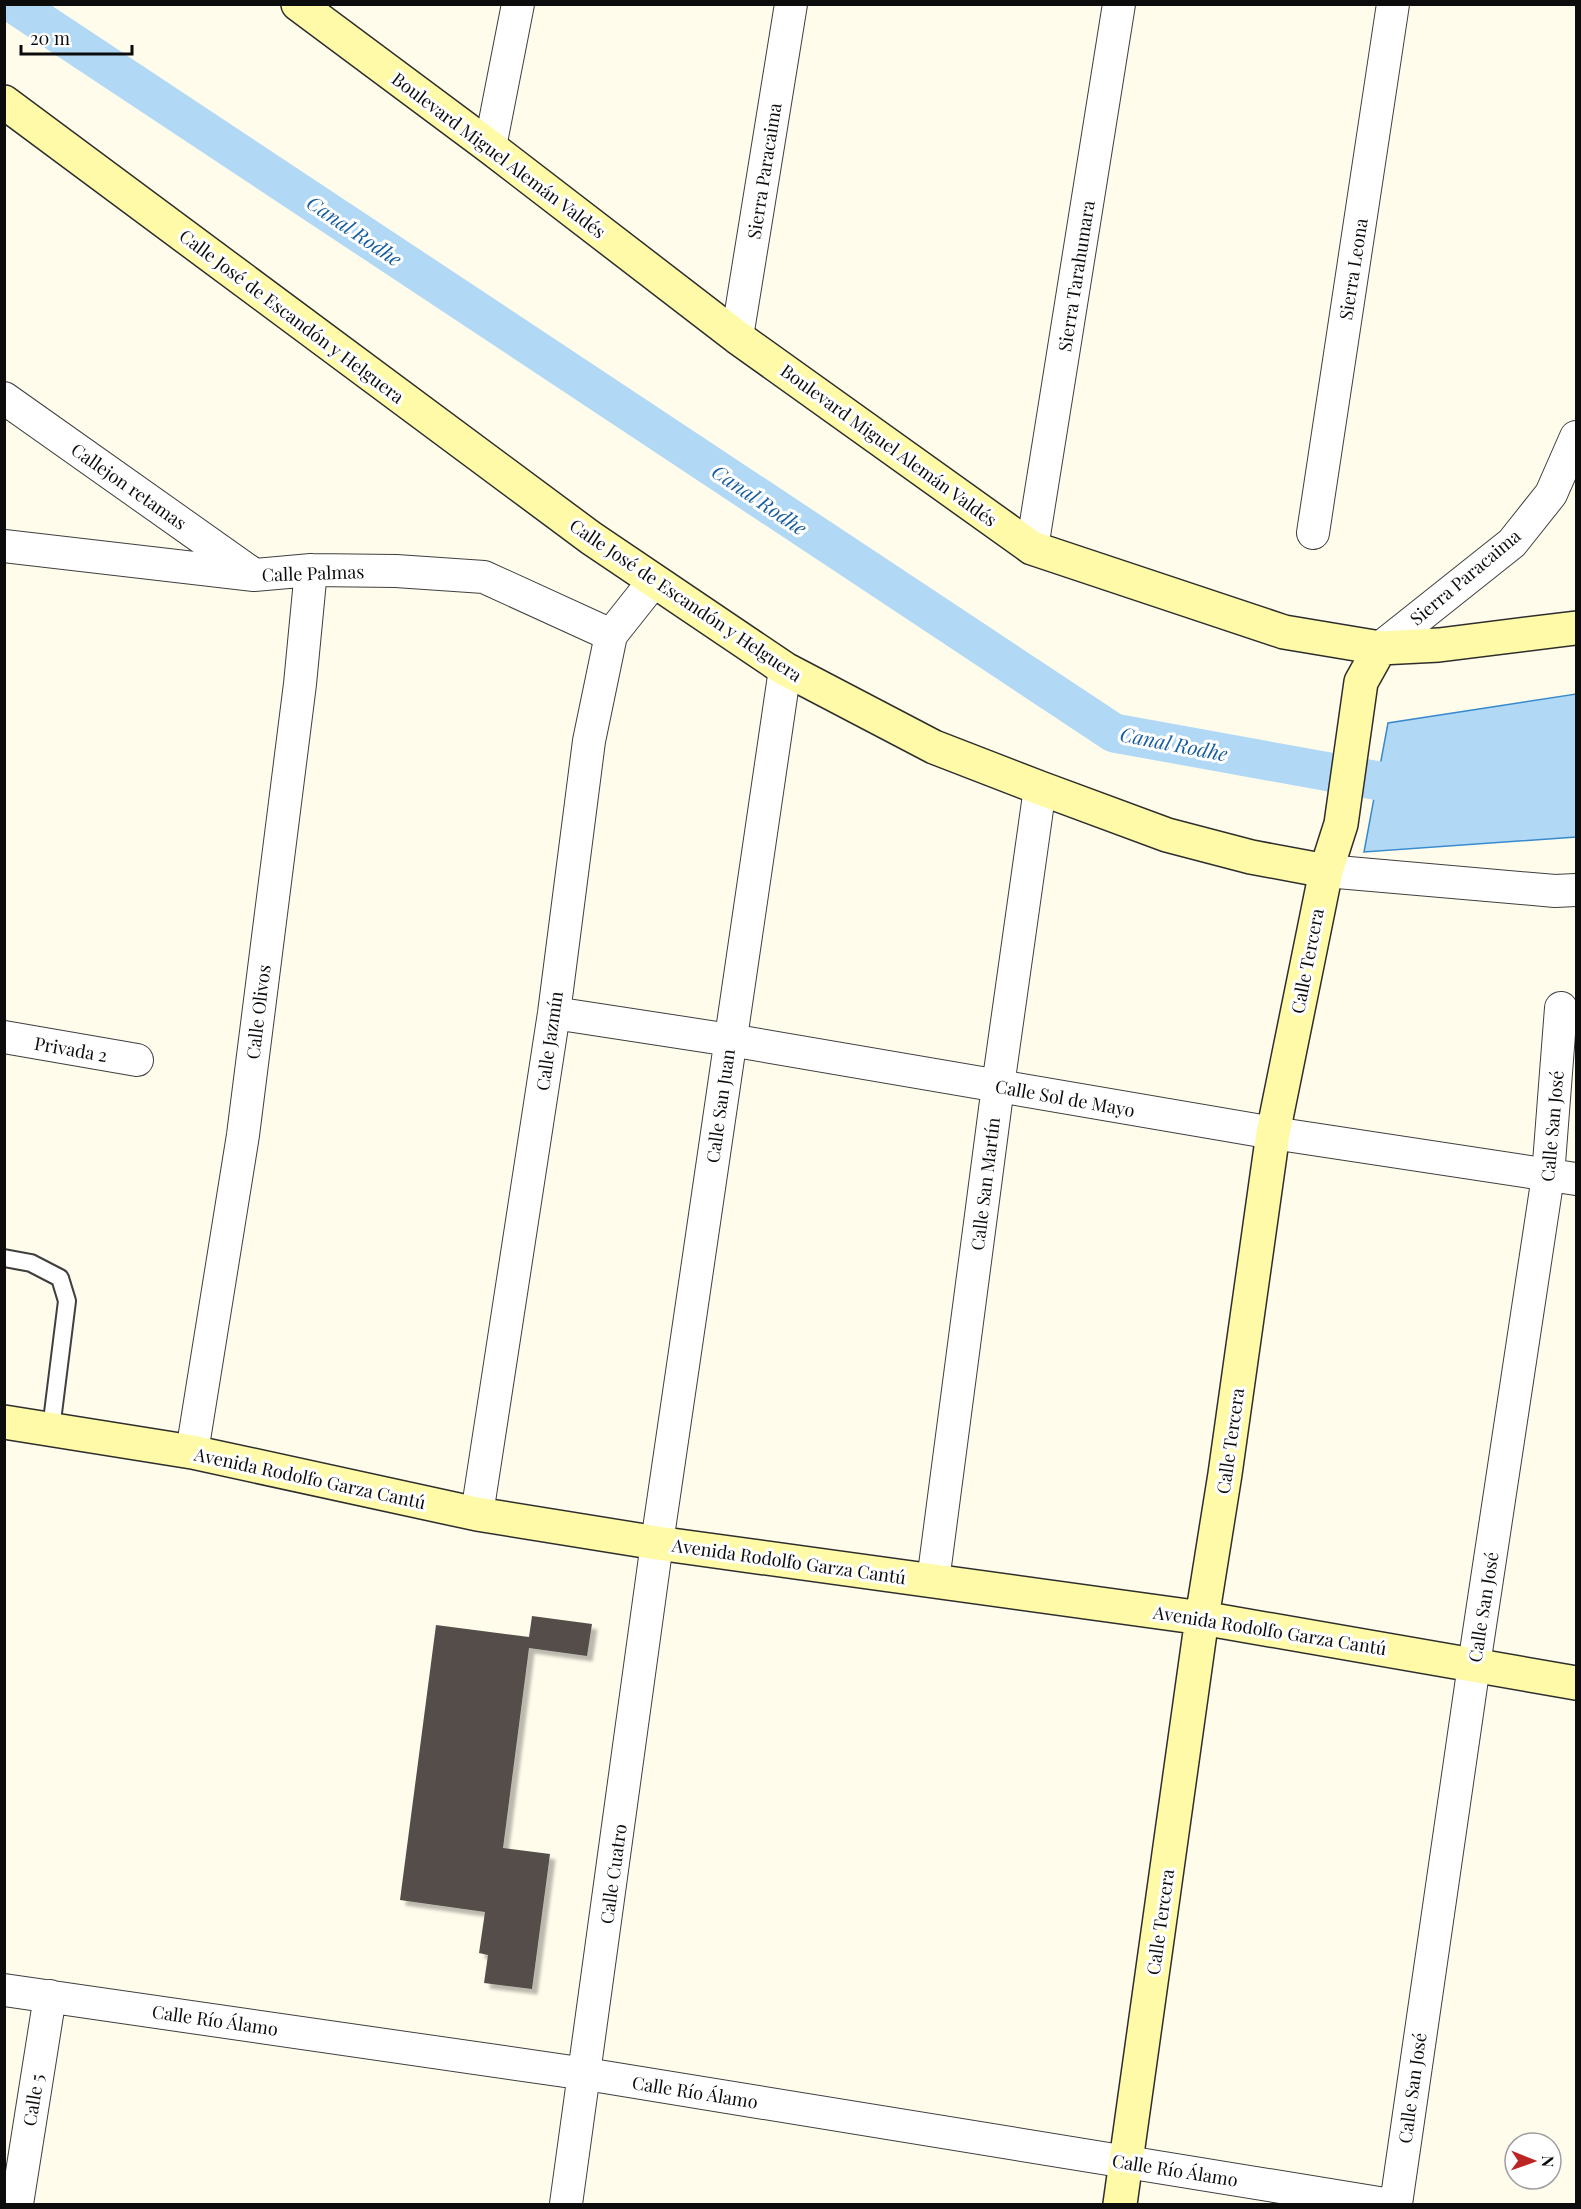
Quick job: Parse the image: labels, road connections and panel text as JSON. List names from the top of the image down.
{
  "streets": {
    "street": [
      "Boulevard Miguel Alemán Valdés",
      "Sierra Paracaima",
      "Sierra Leona",
      "Sierra Tarahumara",
      "Calle José de Escandón y Helguera",
      "Callejon retamas",
      "Calle Palmas",
      "Calle Tercera",
      "Calle Olivos",
      "Calle Jazmín",
      "Privada 2",
      "Calle Sol de Mayo",
      "Calle San Juan",
      "Calle San José",
      "Calle San Martín",
      "Avenida Rodolfo Garza Cantú",
      "Calle Cuatro",
      "Calle Río Álamo",
      "Calle 5"
    ]
  },
  "crossings": [
    ["Boulevard Miguel Alemán Valdés", "Sierra Paracaima"],
    ["Boulevard Miguel Alemán Valdés", "Sierra Tarahumara"],
    ["Boulevard Miguel Alemán Valdés", "Calle Tercera"],
    ["Sierra Paracaima", "Calle Tercera"],
    ["Calle José de Escandón y Helguera", "Calle Tercera"],
    ["Calle José de Escandón y Helguera", "Calle Jazmín"],
    ["Calle José de Escandón y Helguera", "Calle San Juan"],
    ["Calle José de Escandón y Helguera", "Calle San Martín"],
    ["Callejon retamas", "Calle Palmas"],
    ["Calle Palmas", "Calle Olivos"],
    ["Calle Palmas", "Calle Jazmín"],
    ["Calle Tercera", "Calle Sol de Mayo"],
    ["Calle Tercera", "Avenida Rodolfo Garza Cantú"],
    ["Calle Tercera", "Calle Río Álamo"],
    ["Calle Olivos", "Avenida Rodolfo Garza Cantú"],
    ["Calle Jazmín", "Calle Sol de Mayo"],
    ["Calle Jazmín", "Avenida Rodolfo Garza Cantú"],
    ["Calle Sol de Mayo", "Calle San Juan"],
    ["Calle Sol de Mayo", "Calle San José"],
    ["Calle Sol de Mayo", "Calle San Martín"],
    ["Calle San Juan", "Avenida Rodolfo Garza Cantú"],
    ["Calle San Juan", "Calle Cuatro"],
    ["Calle San José", "Avenida Rodolfo Garza Cantú"],
    ["Calle San Martín", "Avenida Rodolfo Garza Cantú"],
    ["Avenida Rodolfo Garza Cantú", "Calle Cuatro"],
    ["Calle Cuatro", "Calle Río Álamo"],
    ["Calle Río Álamo", "Calle 5"]
  ],
  "water": ["Canal Rodhe"],
  "scale_bar": "20 m",
  "north": "right"
}
